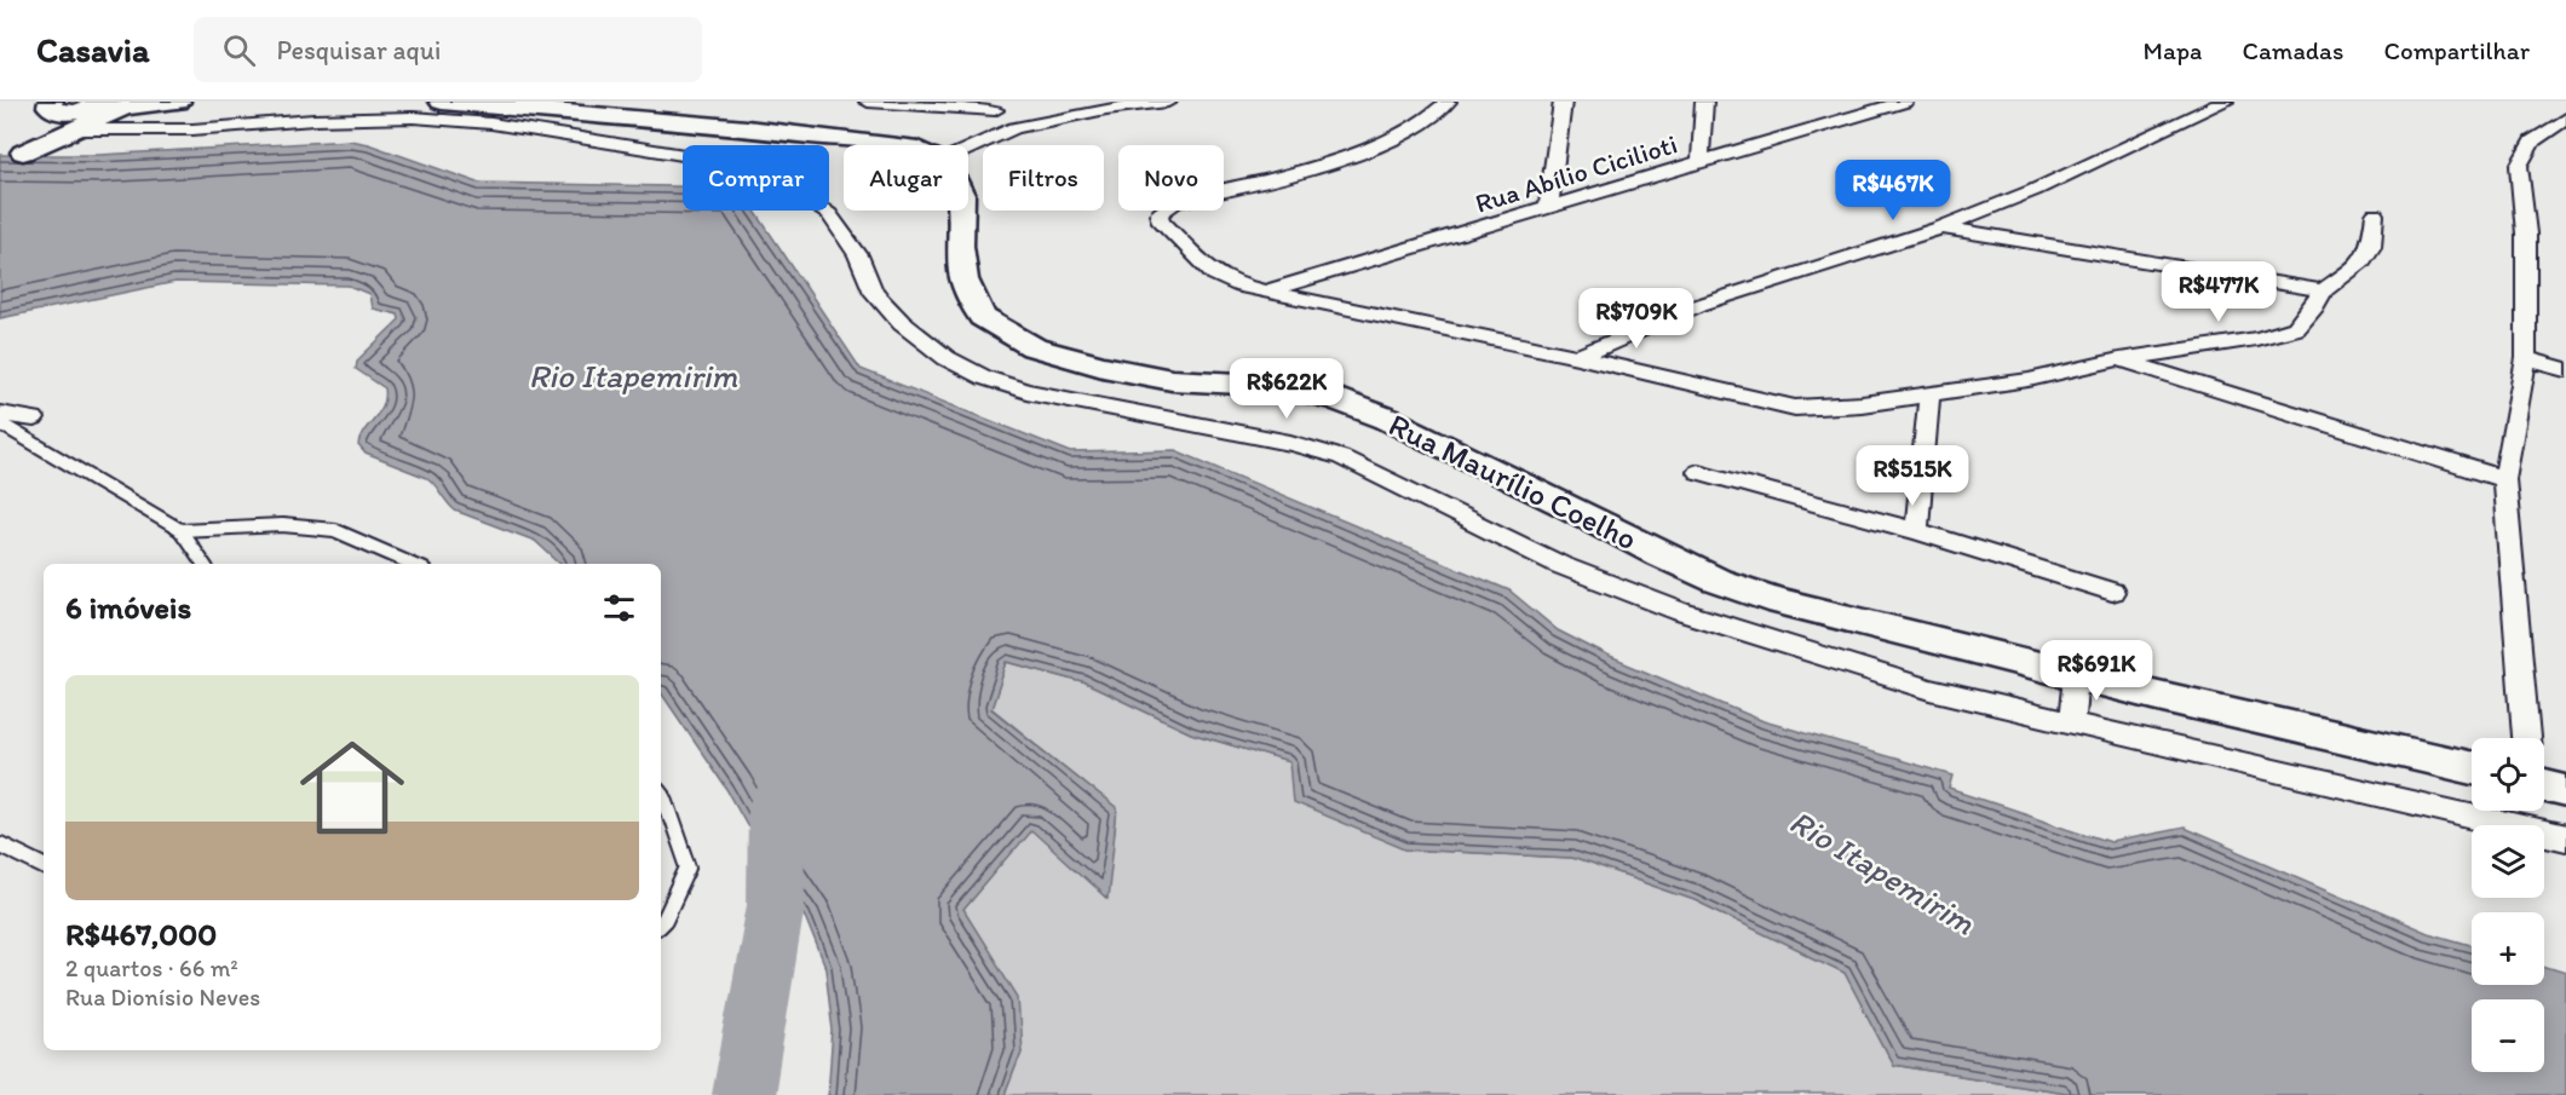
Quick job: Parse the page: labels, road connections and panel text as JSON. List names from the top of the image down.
{
  "streets": {
    "main road": ["Rua Maurílio Coelho"],
    "street": ["Rua Abílio Cicilioti"]
  },
  "water": ["Rio Itapemirim"],
  "page": {
    "header": "Casavia",
    "search": "Pesquisar aqui",
    "nav": ["Mapa", "Camadas", "Compartilhar"],
    "chip": [
      "Comprar",
      "Alugar",
      "Filtros",
      "Novo"
    ],
    "price": [
      "R$467K",
      "R$477K",
      "R$709K",
      "R$622K",
      "R$515K",
      "R$691K"
    ],
    "heading": "6 imóveis",
    "list": [
      {
        "name": "R$467,000",
        "note": "2 quartos · 66 m² · Rua Dionísio Neves"
      }
    ],
    "map_buttons": ["+", "−"]
  }
}
